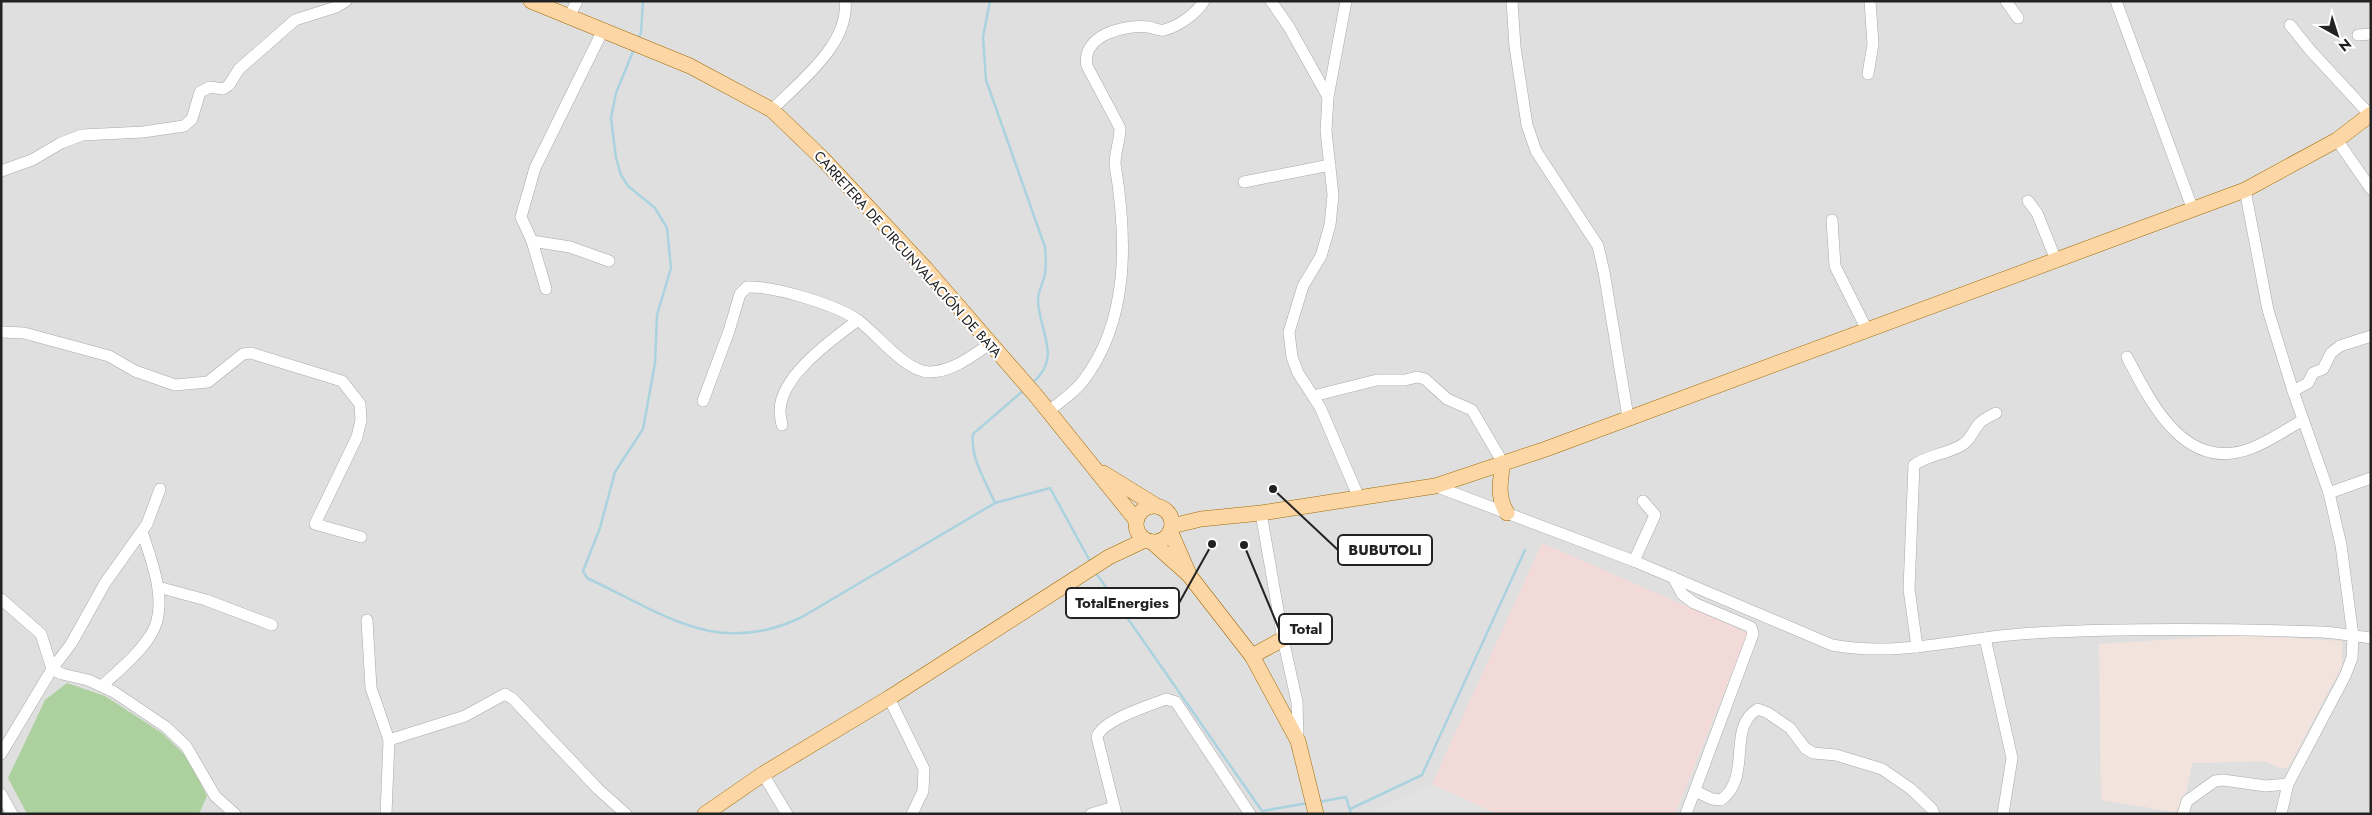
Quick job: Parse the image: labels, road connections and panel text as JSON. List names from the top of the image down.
{
  "streets": {
    "main road": ["CARRETERA DE CIRCUNVALACIÓN DE BATA"]
  },
  "places": ["BUBUTOLI", "TotalEnergies", "Total"],
  "north": "bottom right"
}
